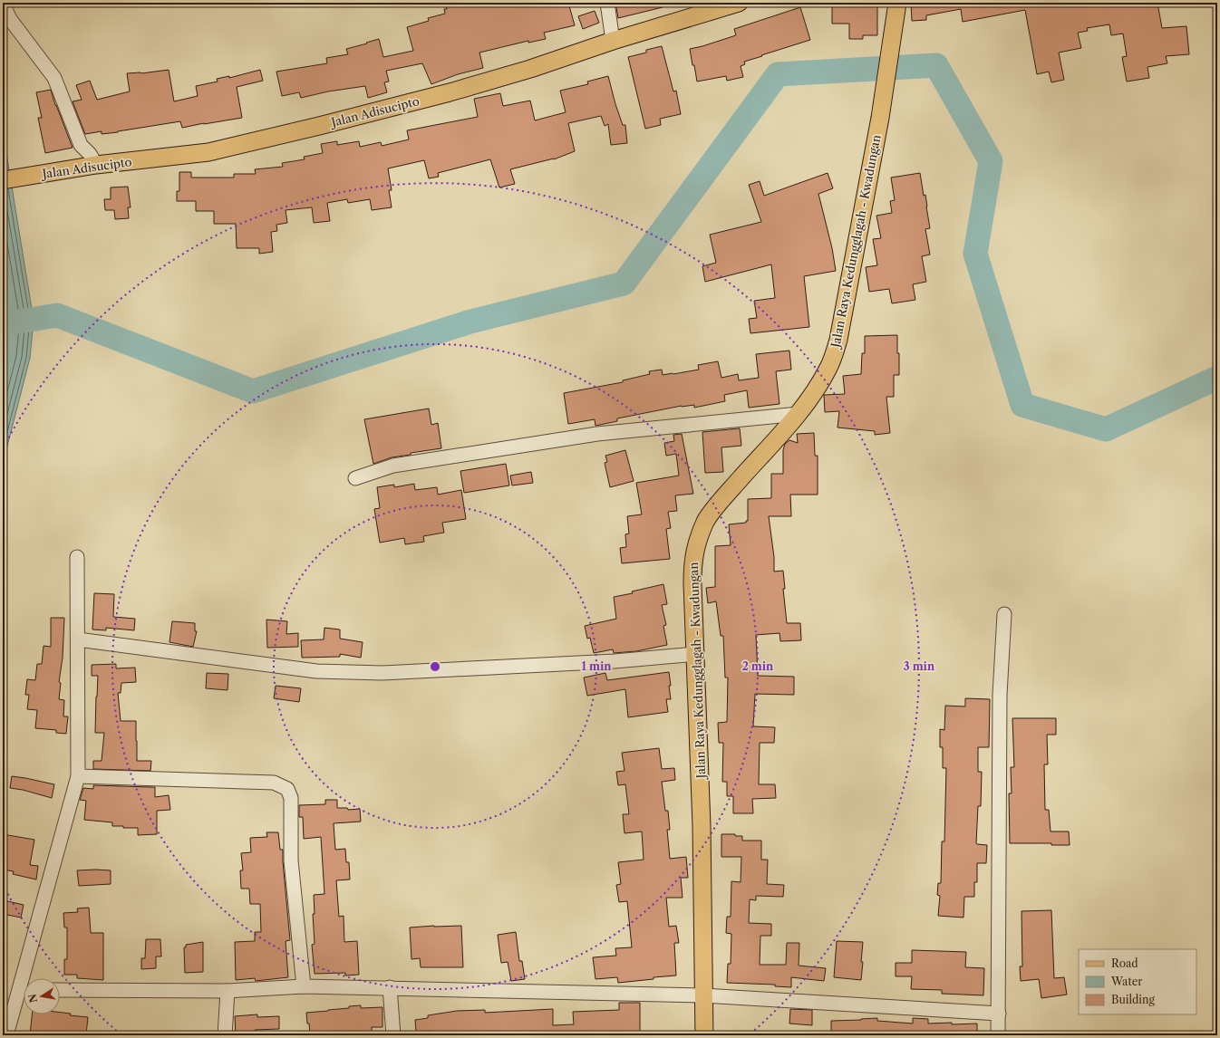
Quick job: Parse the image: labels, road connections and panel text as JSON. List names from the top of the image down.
{
  "streets": {
    "main road": ["Jalan Adisucipto", "Jalan Raya Kedungglagah - Kwadungan"]
  },
  "legend": ["Road", "Water", "Building"],
  "north": "left",
  "rings": ["1 min", "2 min", "3 min"]
}
